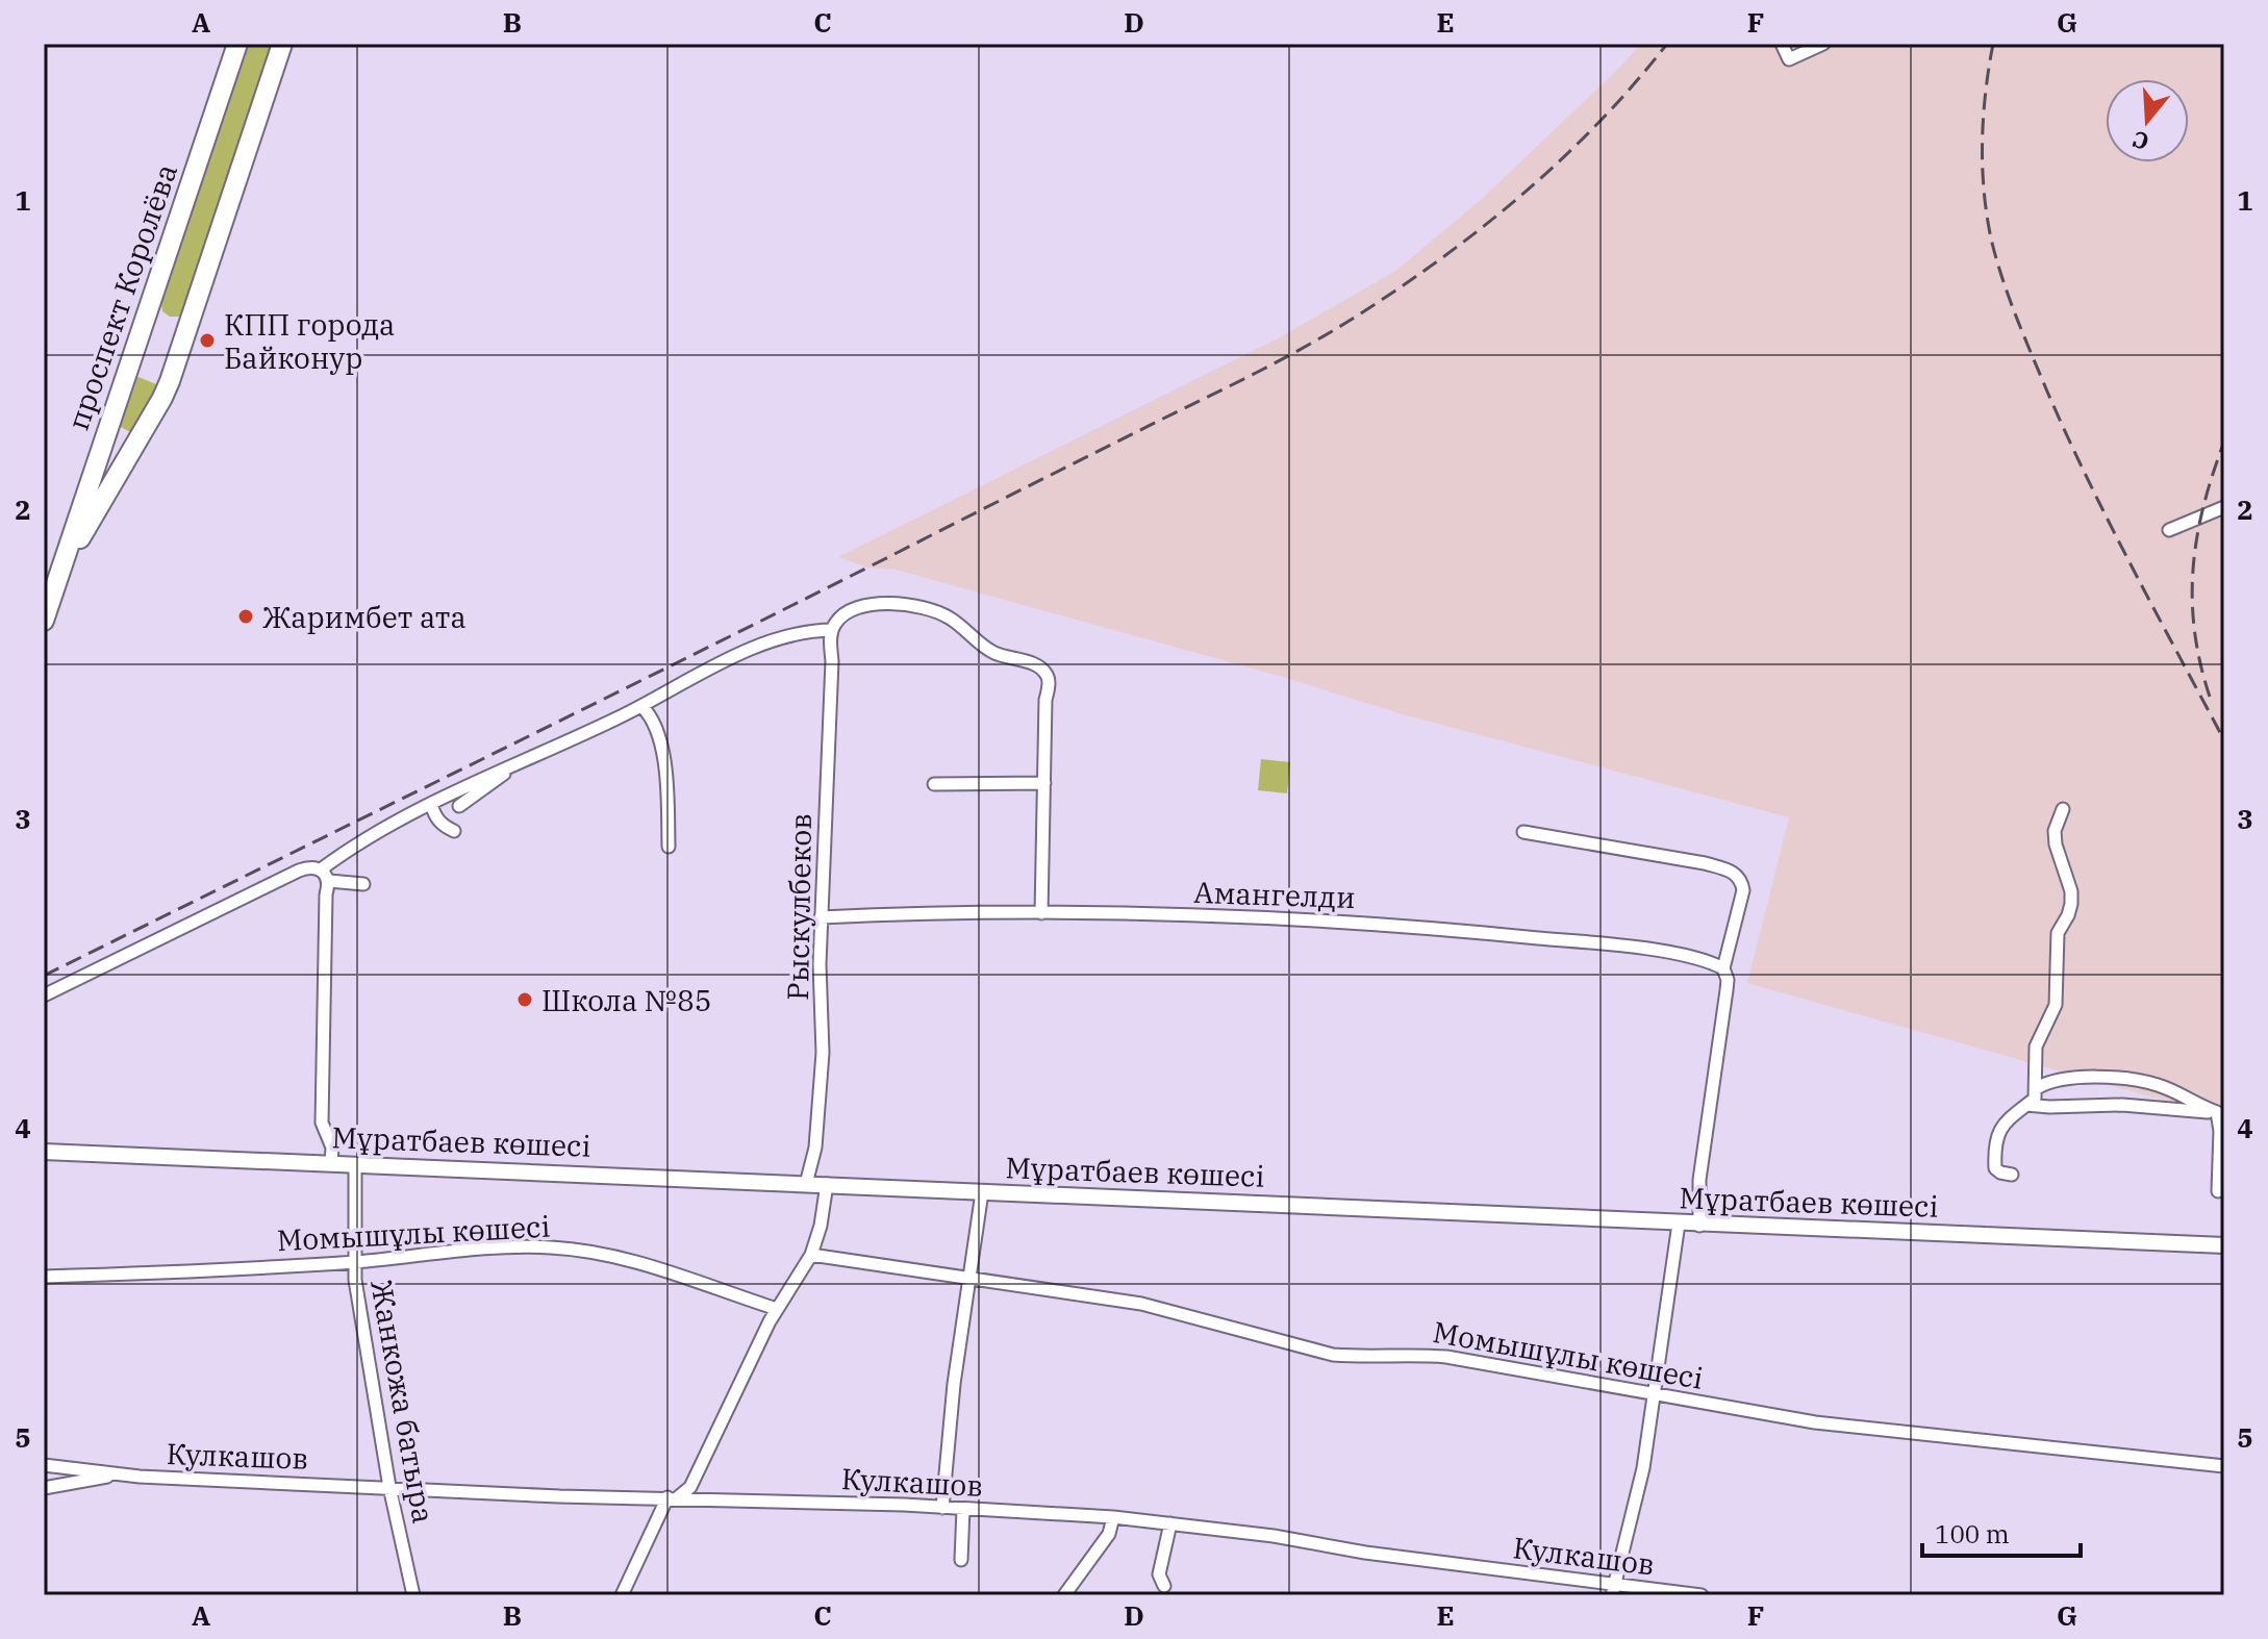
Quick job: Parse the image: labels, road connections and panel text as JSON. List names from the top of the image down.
{
  "streets": {
    "main road": ["проспект Королёва"],
    "street": [
      "Амангелди",
      "Рыскулбеков",
      "Мұратбаев көшесі",
      "Момышұлы көшесі",
      "Жанкожа батыра",
      "Кулкашов"
    ]
  },
  "crossings": [
    ["Амангелди", "Рыскулбеков"],
    ["Рыскулбеков", "Мұратбаев көшесі"],
    ["Мұратбаев көшесі", "Жанкожа батыра"],
    ["Момышұлы көшесі", "Жанкожа батыра"],
    ["Жанкожа батыра", "Кулкашов"]
  ],
  "places": ["КПП города Байконур", "Жаримбет ата", "Школа №85"],
  "scale_bar": "100 m",
  "north": "bottom",
  "grid": {
    "columns": [
      "A",
      "B",
      "C",
      "D",
      "E",
      "F",
      "G"
    ],
    "rows": [
      "1",
      "2",
      "3",
      "4",
      "5"
    ]
  }
}
